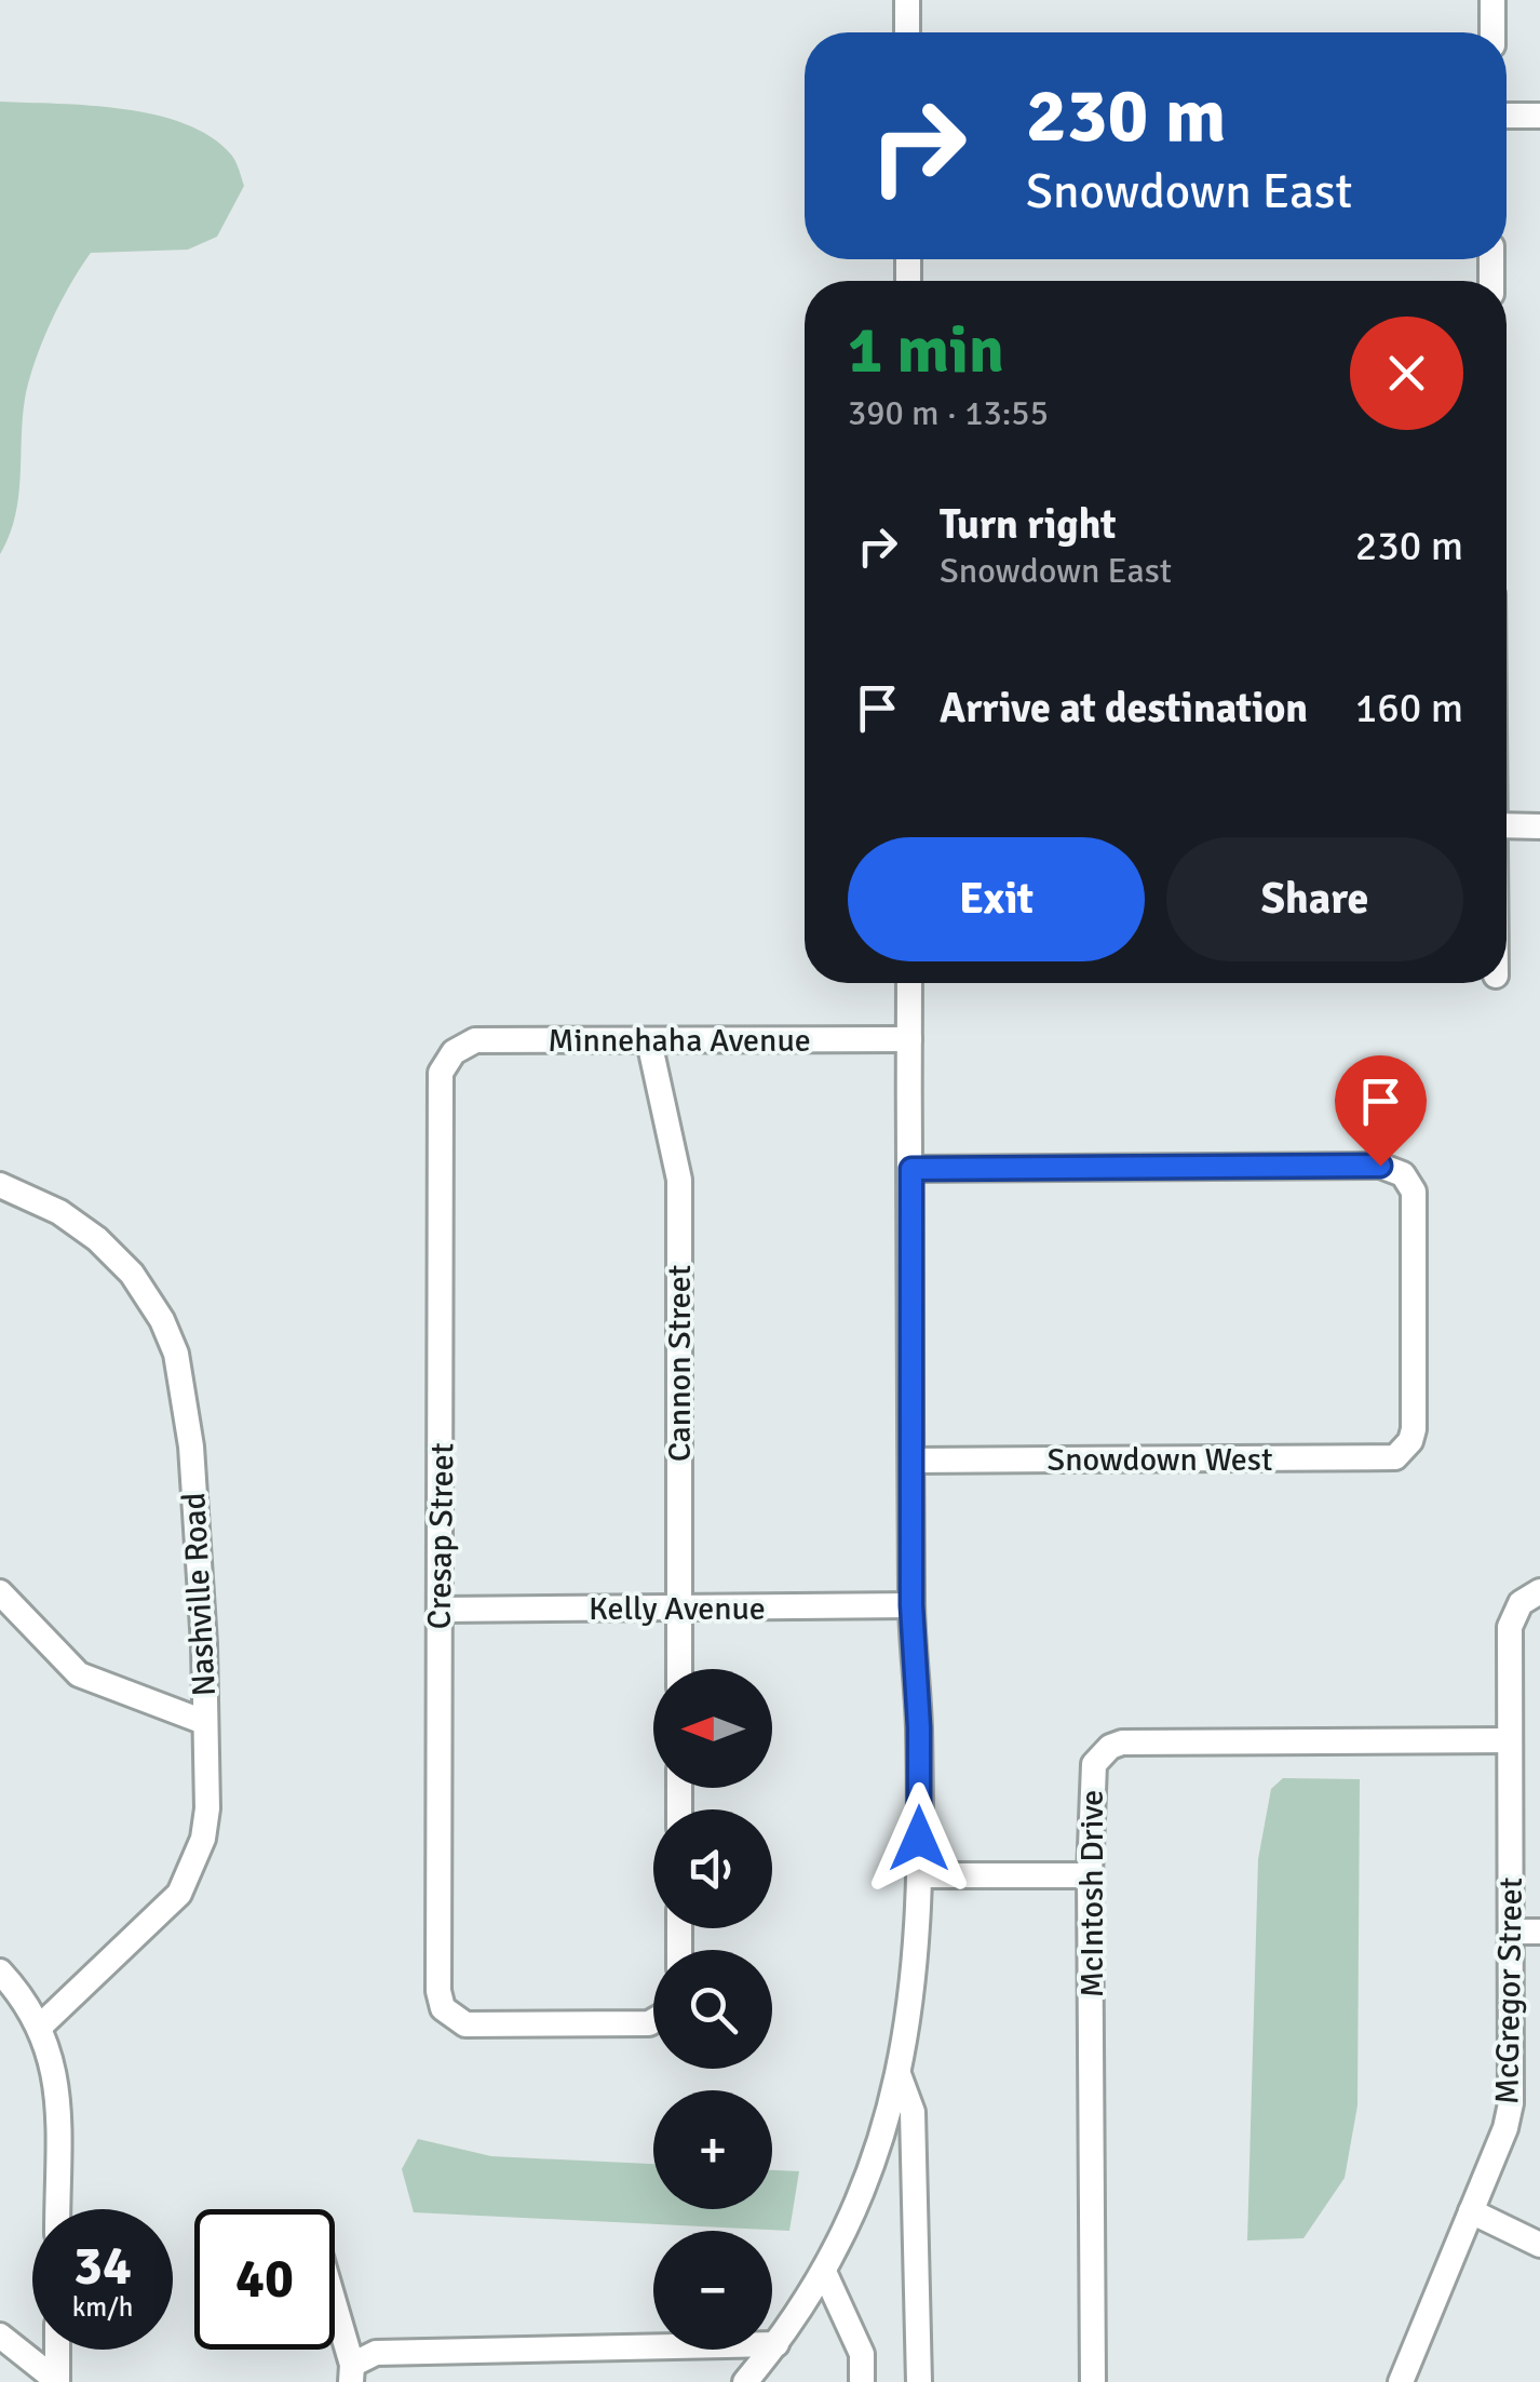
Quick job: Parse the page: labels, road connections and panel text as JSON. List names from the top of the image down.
{
  "streets": {
    "street": [
      "Minnehaha Avenue",
      "Cannon Street",
      "Snowdown West",
      "Cresap Street",
      "Nashville Road",
      "Kelly Avenue",
      "McIntosh Drive",
      "McGregor Street"
    ]
  },
  "crossings": [
    ["Minnehaha Avenue", "Cannon Street"],
    ["Minnehaha Avenue", "Cresap Street"],
    ["Cannon Street", "Kelly Avenue"],
    ["Cresap Street", "Kelly Avenue"],
    ["McIntosh Drive", "McGregor Street"]
  ],
  "north": "left",
  "page": {
    "turn": ["230 m", "Snowdown East"],
    "heading": ["1 min", "390 m · 13:55"],
    "list": [
      {
        "name": "Turn right",
        "note": "Snowdown East",
        "value": "230 m"
      },
      {
        "name": "Arrive at destination",
        "value": "160 m"
      }
    ],
    "buttons": ["Exit", "Share"],
    "map_buttons": ["+", "−"],
    "speed": "34 km/h",
    "limit": "40"
  }
}
